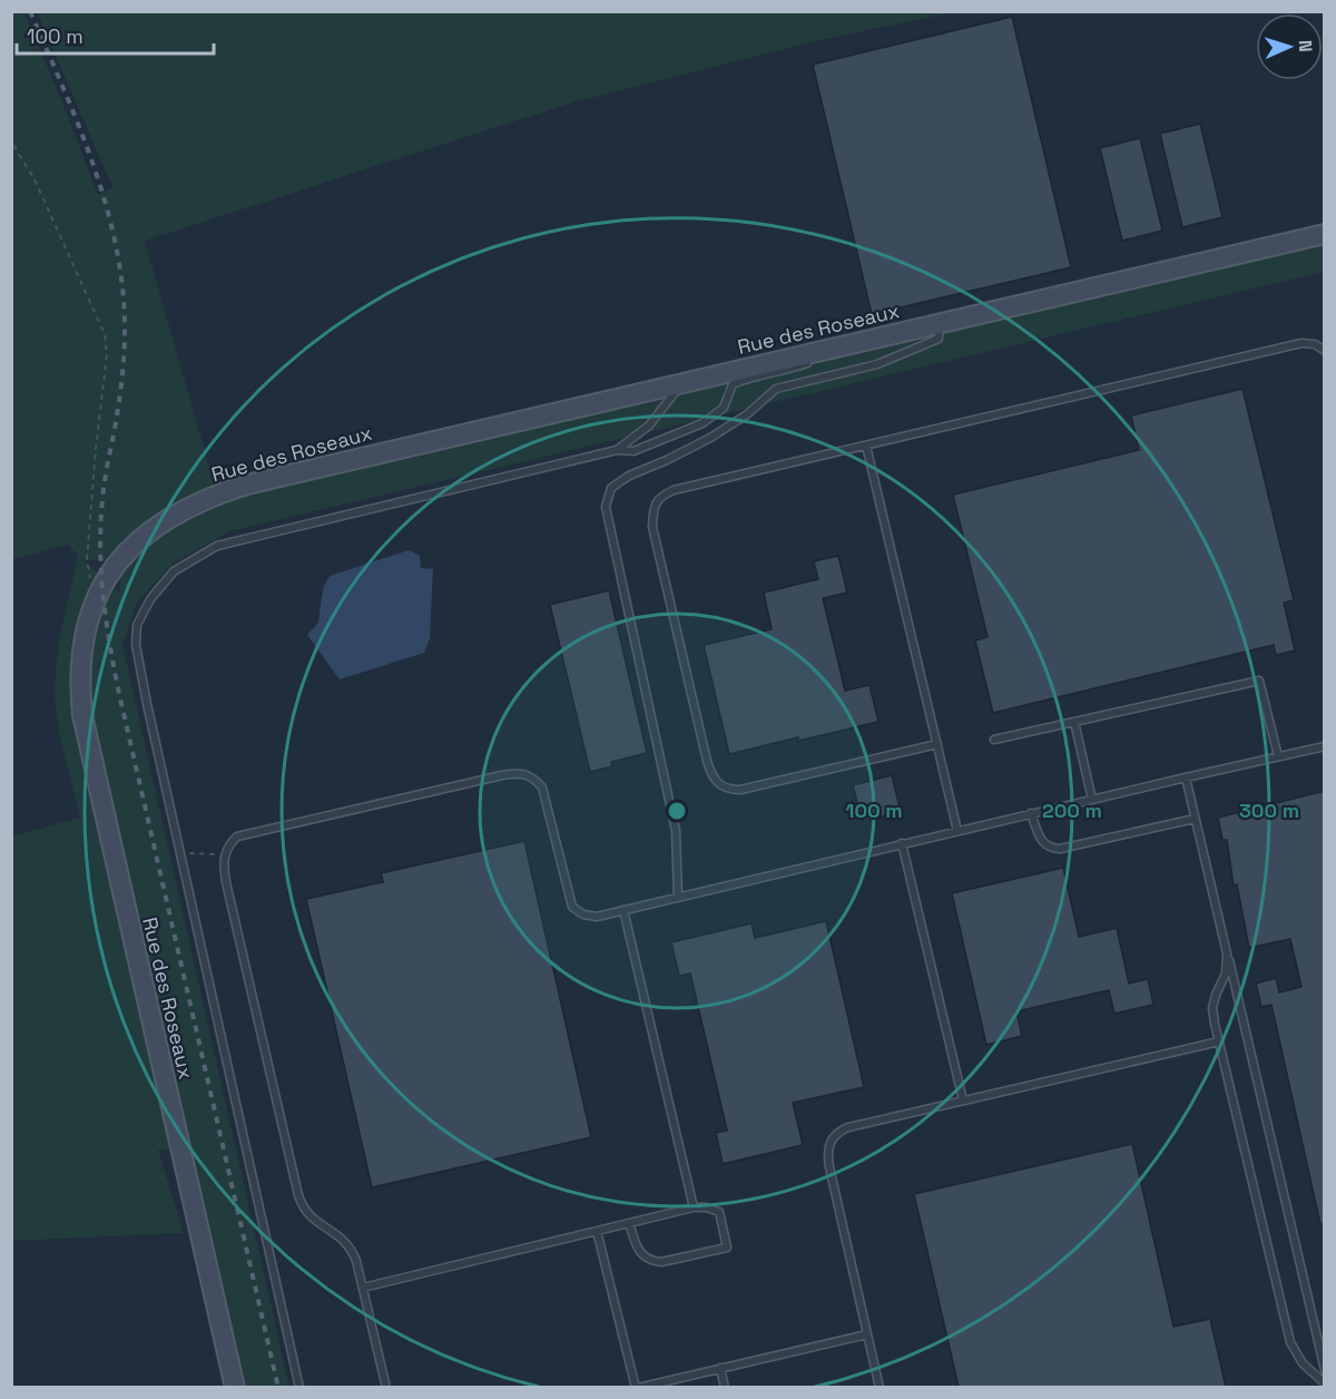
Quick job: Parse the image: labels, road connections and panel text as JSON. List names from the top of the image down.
{
  "streets": {
    "street": ["Rue des Roseaux"]
  },
  "scale_bar": "100 m",
  "north": "right",
  "rings": ["100 m", "200 m", "300 m"]
}
